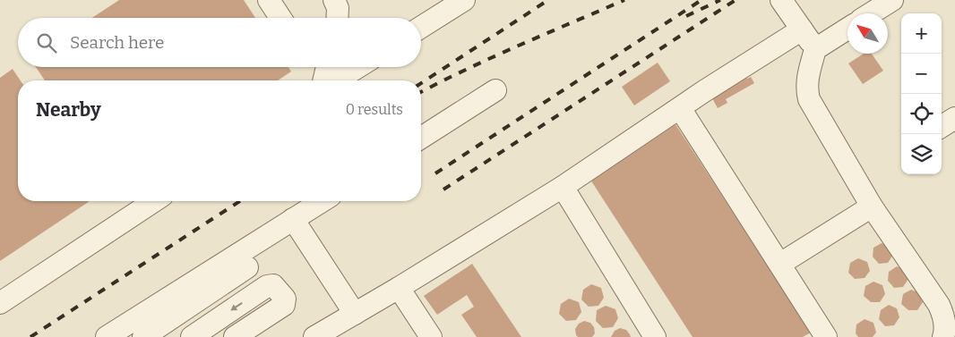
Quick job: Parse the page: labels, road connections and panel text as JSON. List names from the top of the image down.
{
  "north": "top left",
  "page": {
    "map_buttons": ["+", "−"],
    "search": "Search here",
    "heading": ["Nearby", "0 results"]
  }
}
